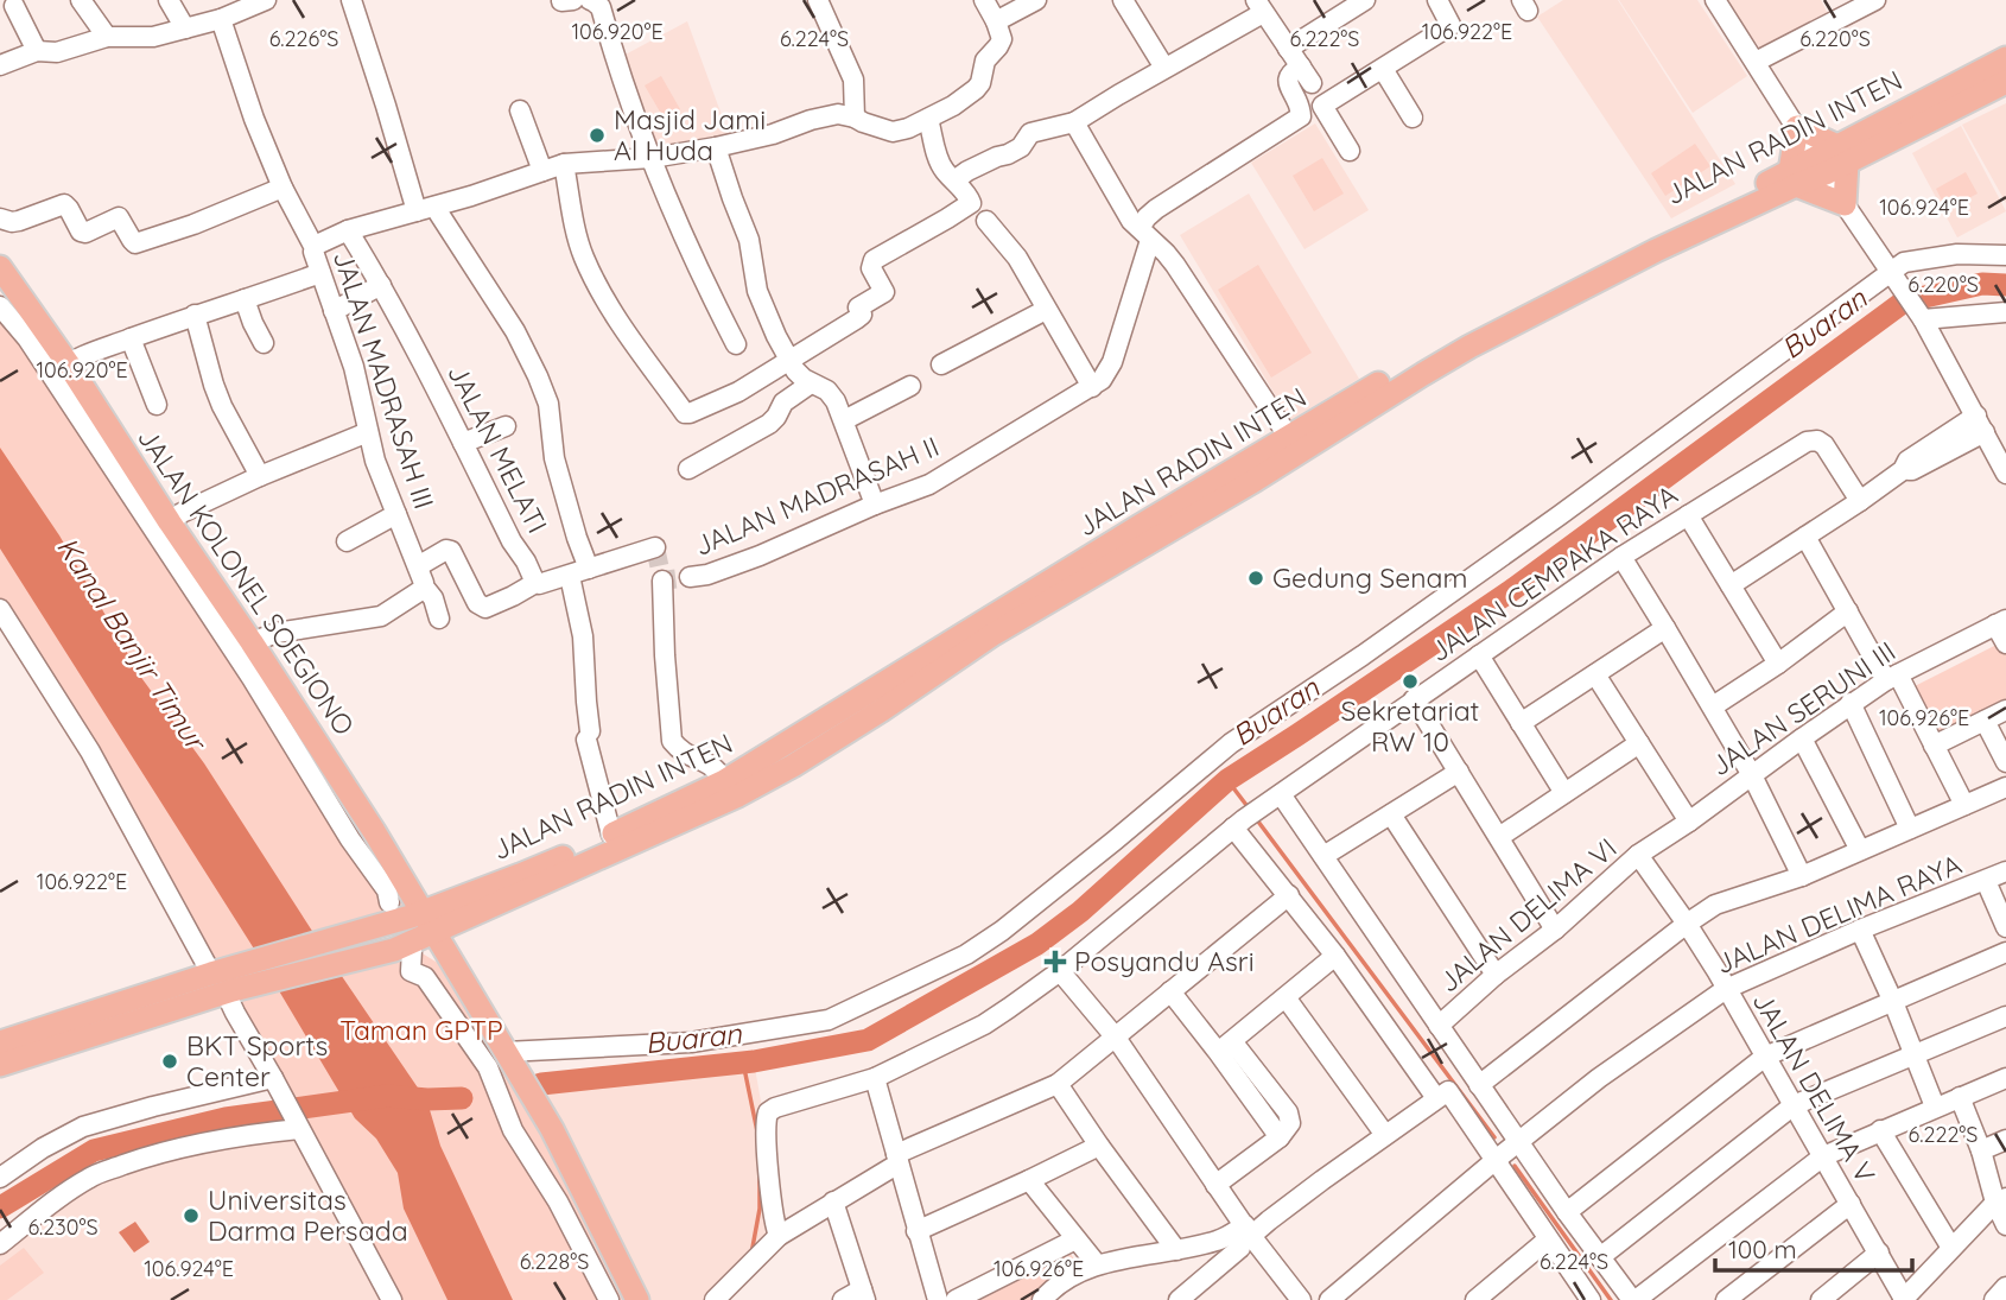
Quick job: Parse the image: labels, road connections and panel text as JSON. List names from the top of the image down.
{
  "streets": {
    "main road": ["JALAN RADIN INTEN", "JALAN KOLONEL SOEGIONO"],
    "street": [
      "JALAN MADRASAH III",
      "JALAN MELATI",
      "JALAN MADRASAH II",
      "JALAN CEMPAKA RAYA",
      "JALAN SERUNI III",
      "JALAN DELIMA RAYA",
      "JALAN DELIMA VI",
      "JALAN DELIMA V"
    ]
  },
  "crossings": [
    ["JALAN RADIN INTEN", "JALAN KOLONEL SOEGIONO"],
    ["JALAN SERUNI III", "JALAN DELIMA VI"],
    ["JALAN DELIMA RAYA", "JALAN DELIMA VI"],
    ["JALAN DELIMA RAYA", "JALAN DELIMA V"],
    ["JALAN DELIMA VI", "JALAN DELIMA V"]
  ],
  "water": ["Buaran", "Kanal Banjir Timur"],
  "parks": ["Taman GPTP"],
  "places": {
    "other": [
      "Masjid Jami Al Huda",
      "Gedung Senam",
      "Sekretariat RW 10",
      "BKT Sports Center",
      "Universitas Darma Persada"
    ],
    "health": ["Posyandu Asri"]
  },
  "scale_bar": "100 m",
  "coordinates": [
    "106.922°E",
    "106.920°E",
    "6.220°S",
    "6.226°S",
    "6.224°S",
    "6.222°S",
    "106.924°E",
    "106.926°E",
    "6.230°S",
    "6.228°S"
  ]
}
